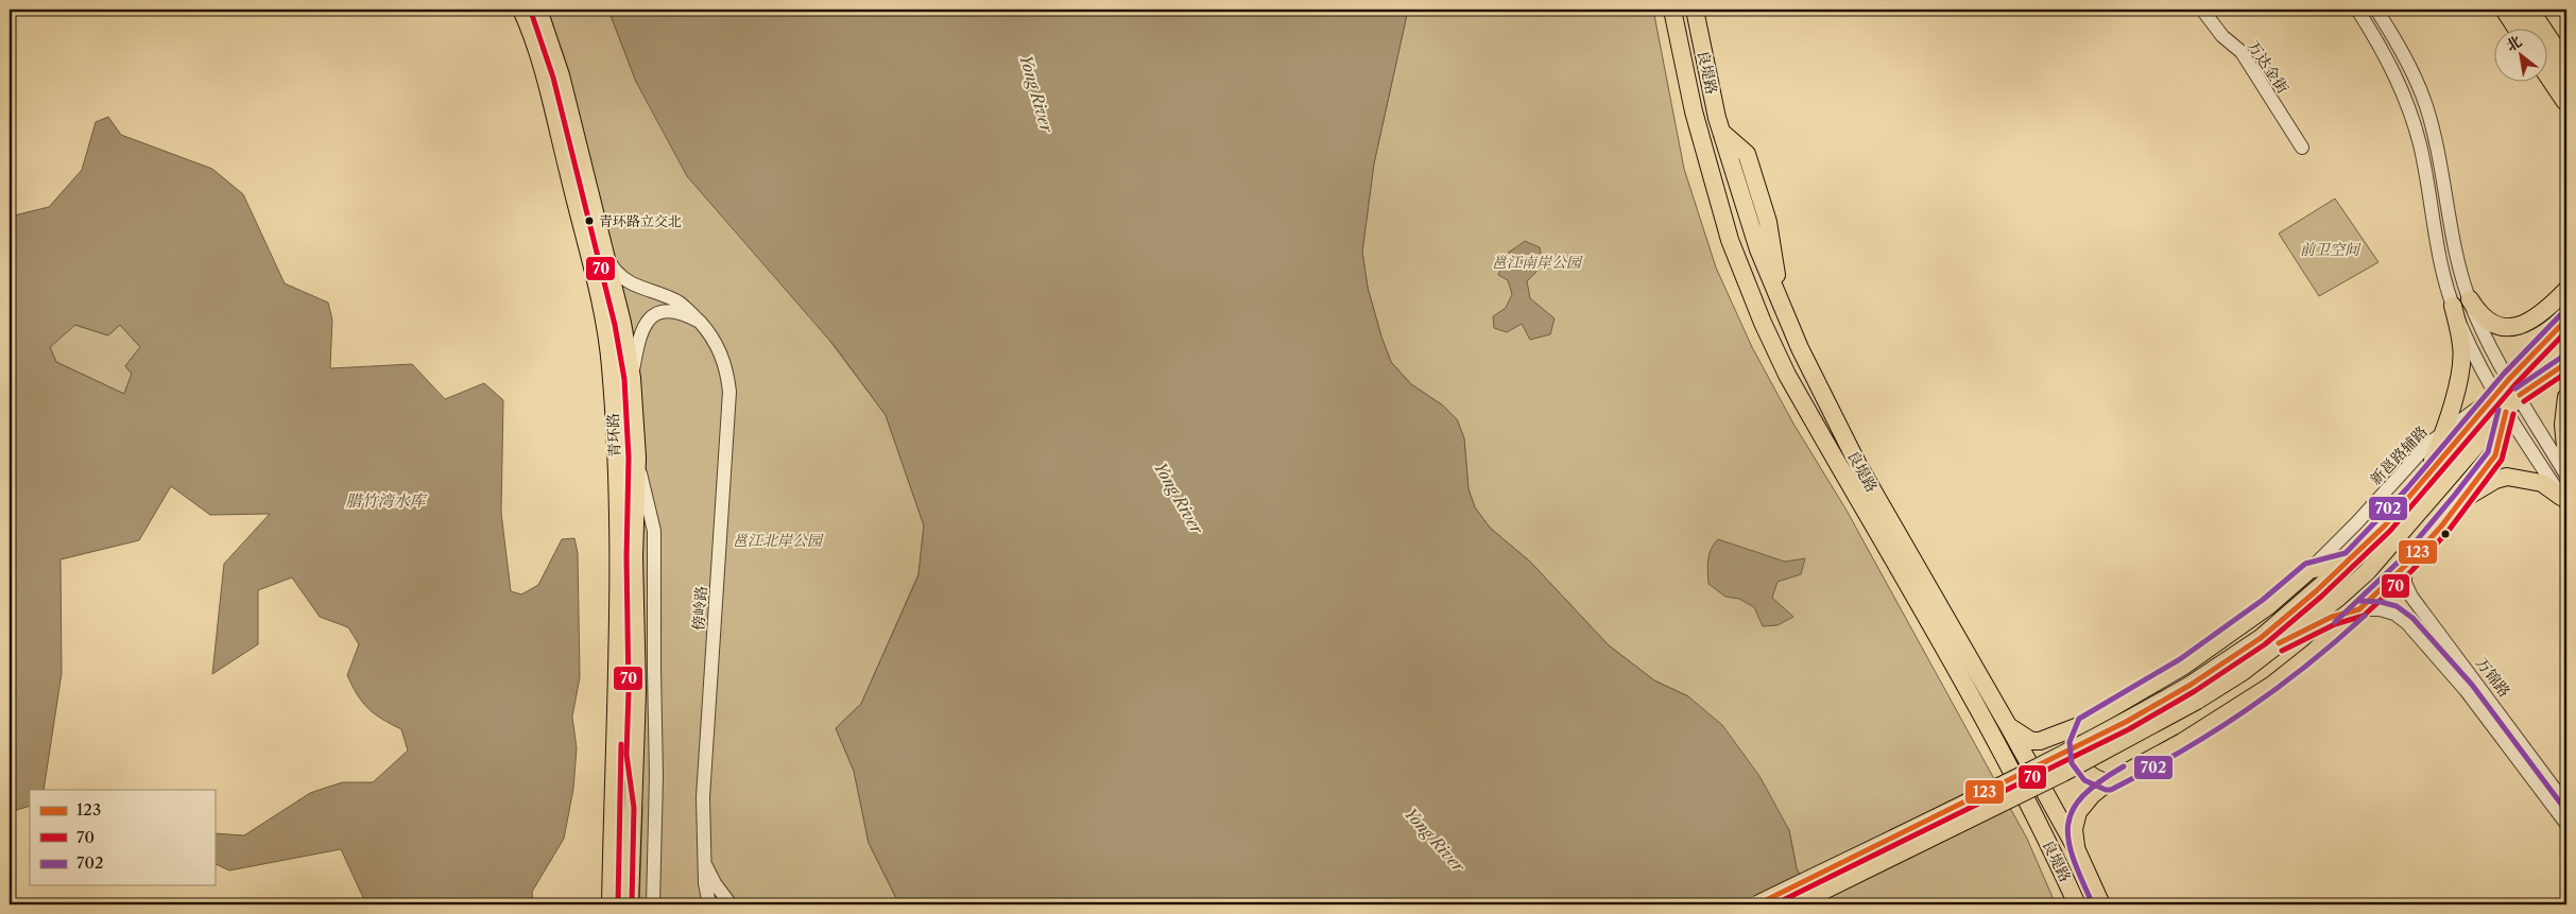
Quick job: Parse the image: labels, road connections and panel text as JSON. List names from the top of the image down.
{
  "streets": {
    "main road": ["良堤路", "青环路"],
    "street": [
      "万达金街",
      "新邕路辅路",
      "傍岭路",
      "万锦路"
    ]
  },
  "crossings": [
    ["青环路", "傍岭路"]
  ],
  "water": ["Yong River", "腊竹湾水库"],
  "parks": ["前卫空间", "邕江南岸公园", "邕江北岸公园"],
  "places": ["青环路立交北"],
  "lines": ["transit line 70", "transit line 702", "transit line 123"],
  "legend": ["123", "70", "702"],
  "north": "top left"
}
